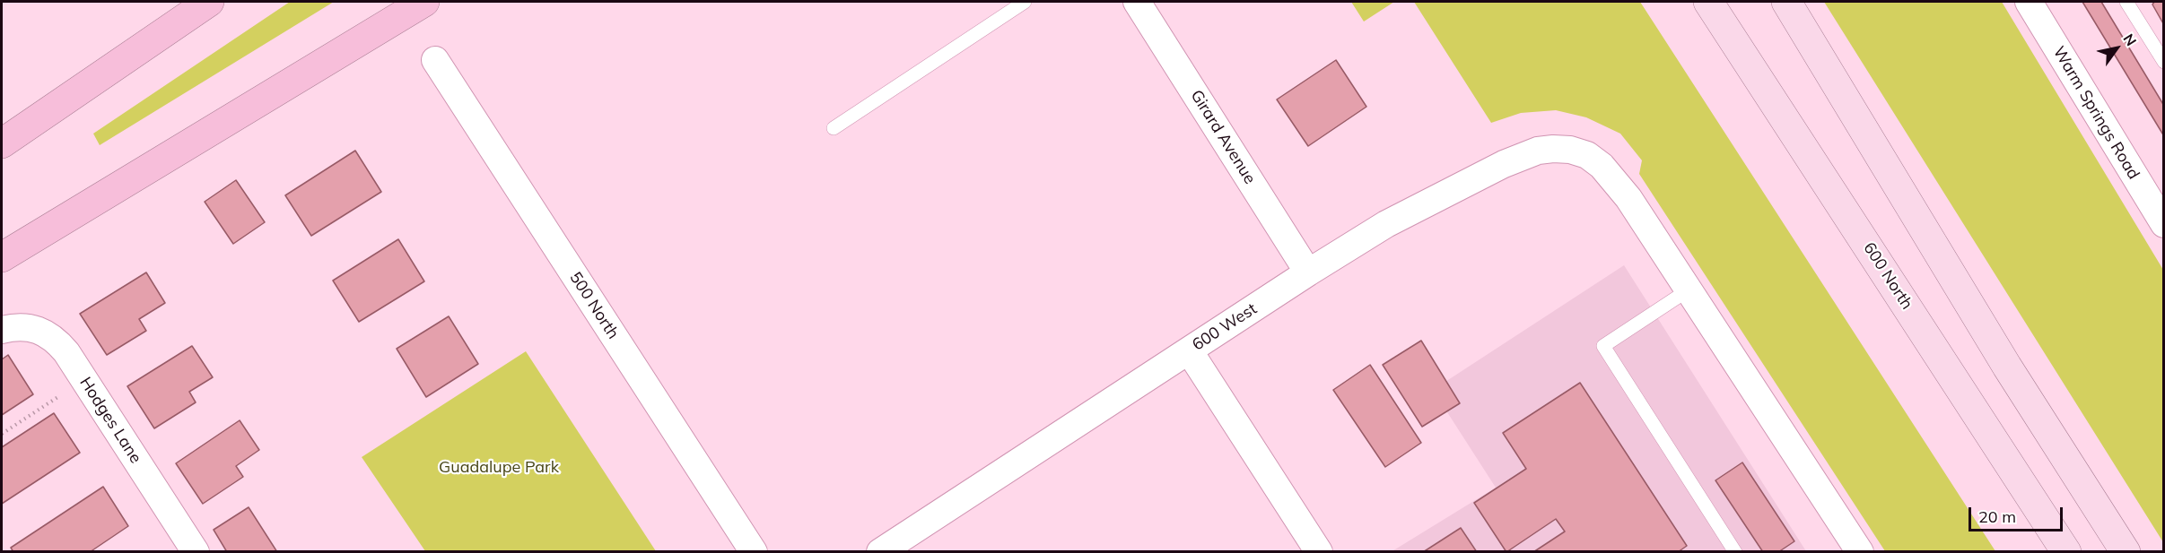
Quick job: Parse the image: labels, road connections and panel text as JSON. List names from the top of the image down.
{
  "streets": {
    "main road": ["600 North"],
    "street": [
      "Warm Springs Road",
      "Girard Avenue",
      "500 North",
      "600 West",
      "Hodges Lane"
    ]
  },
  "crossings": [
    ["Girard Avenue", "600 West"]
  ],
  "parks": ["Guadalupe Park"],
  "scale_bar": "20 m",
  "north": "top right"
}
